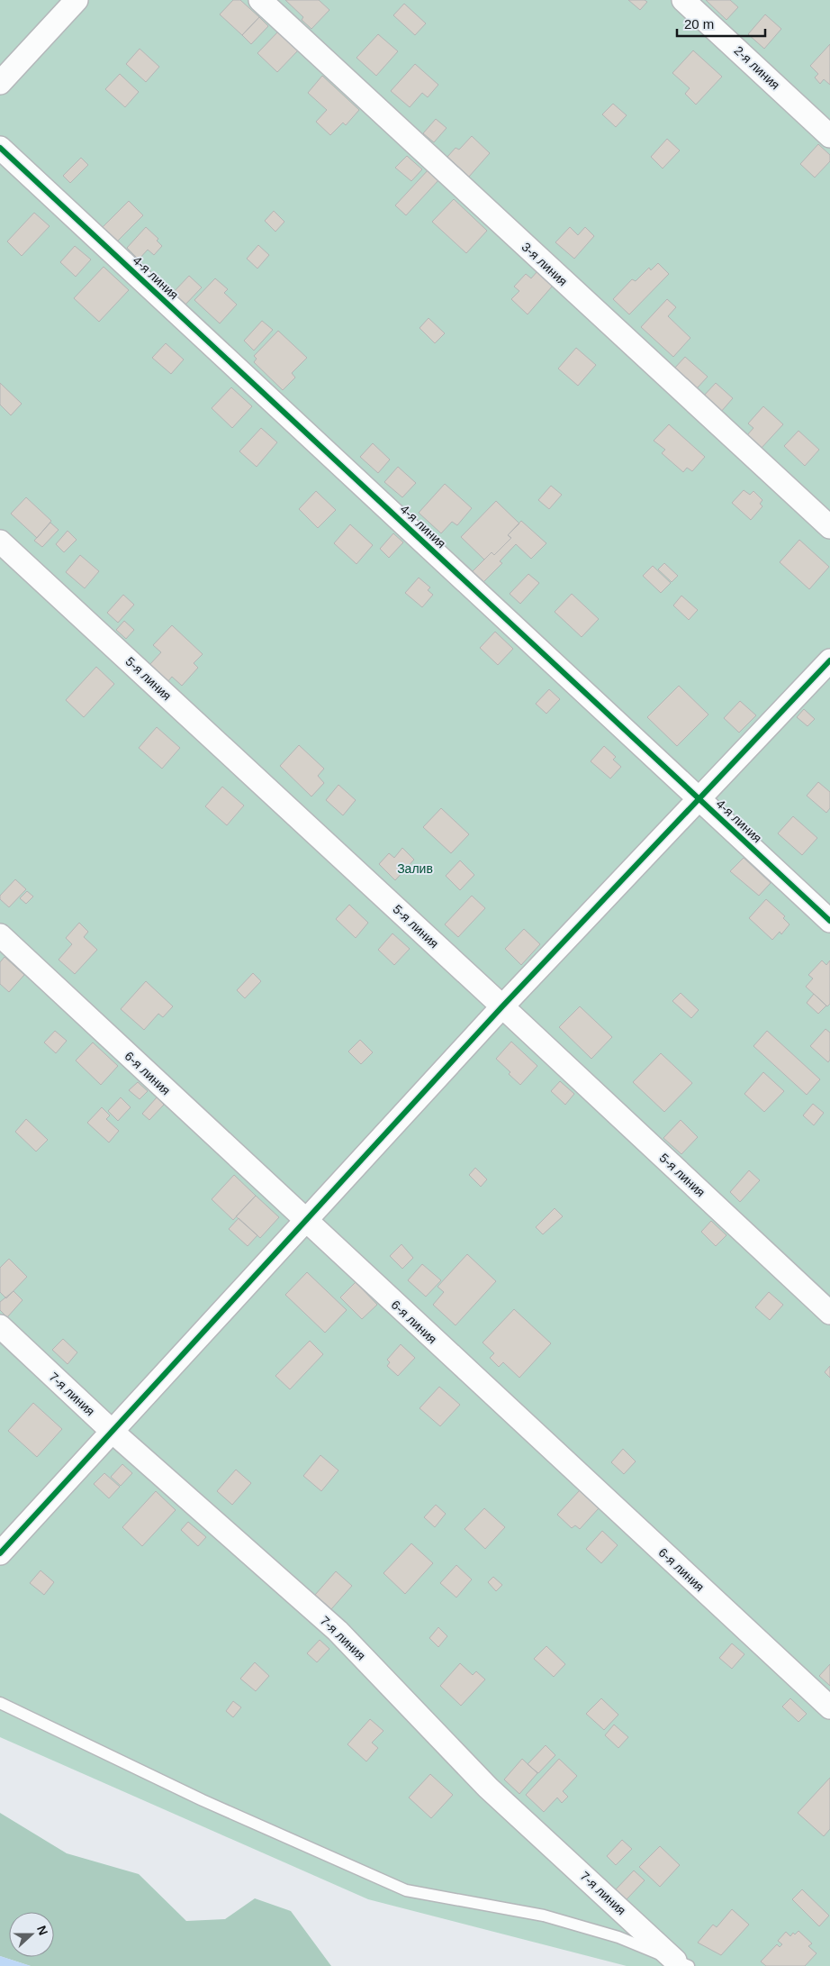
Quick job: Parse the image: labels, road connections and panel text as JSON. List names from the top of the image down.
{
  "streets": {
    "street": [
      "2-я линия",
      "3-я линия",
      "4-я линия",
      "5-я линия",
      "6-я линия",
      "7-я линия"
    ]
  },
  "parks": ["Залив"],
  "scale_bar": "20 m",
  "north": "right"
}
